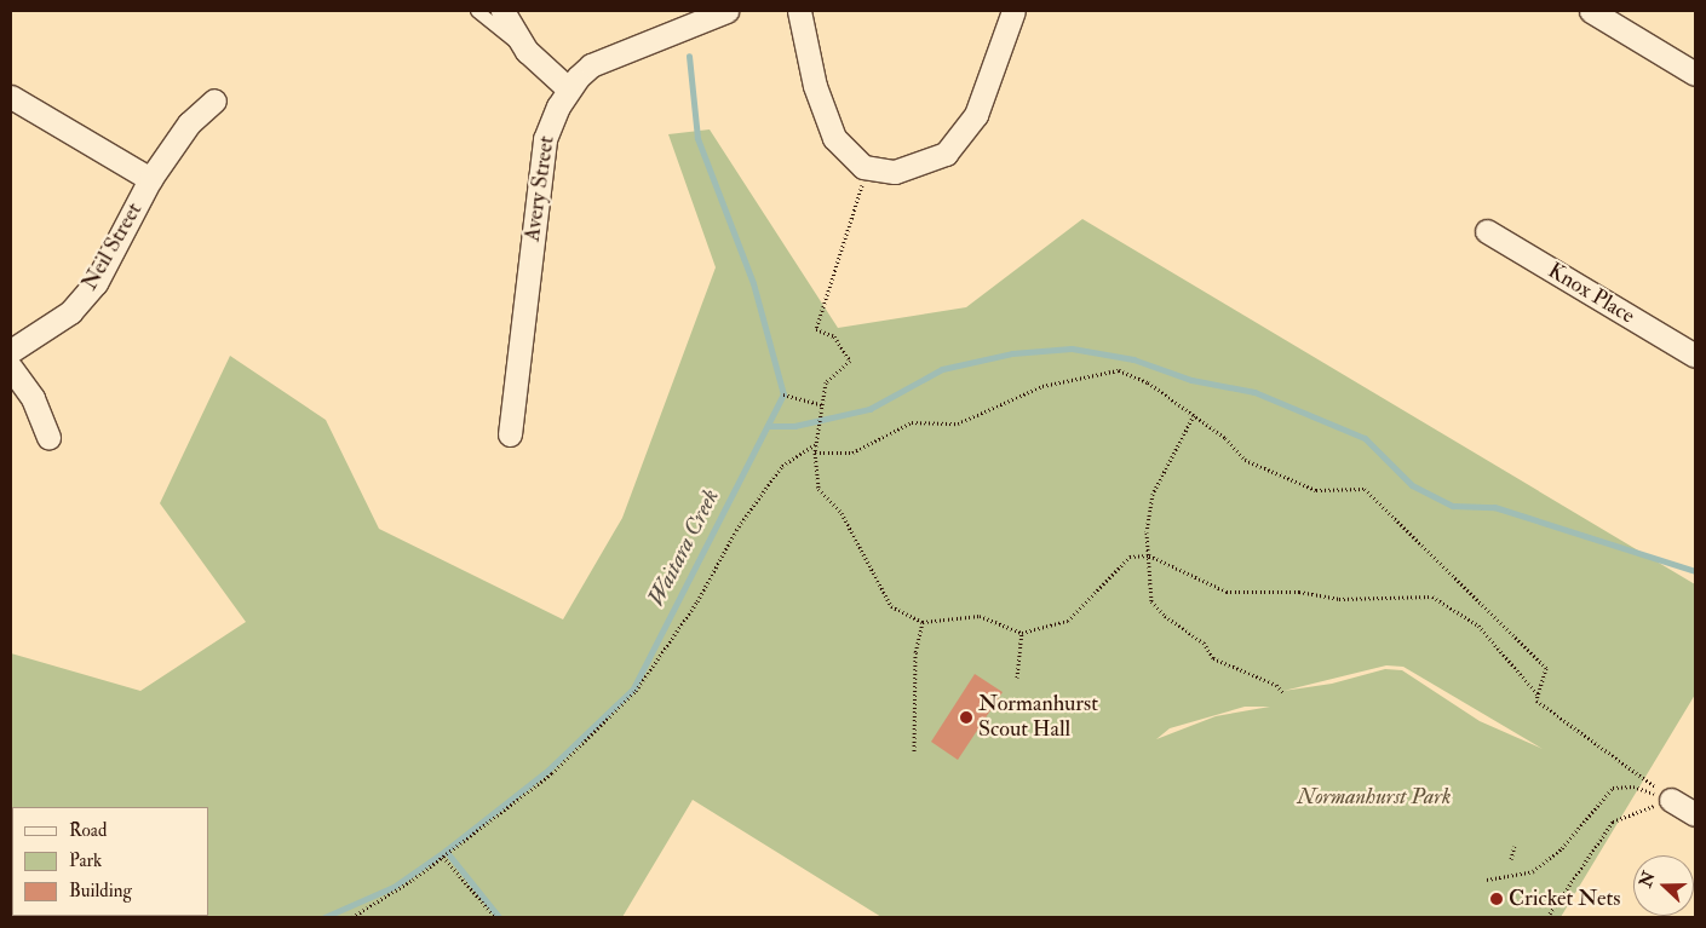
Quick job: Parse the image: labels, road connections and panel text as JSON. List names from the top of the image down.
{
  "streets": {
    "street": ["Avery Street", "Neil Street", "Knox Place"]
  },
  "water": ["Waitara Creek"],
  "parks": ["Normanhurst Park"],
  "places": ["Normanhurst Scout Hall", "Cricket Nets"],
  "legend": ["Road", "Park", "Building"],
  "north": "left"
}
